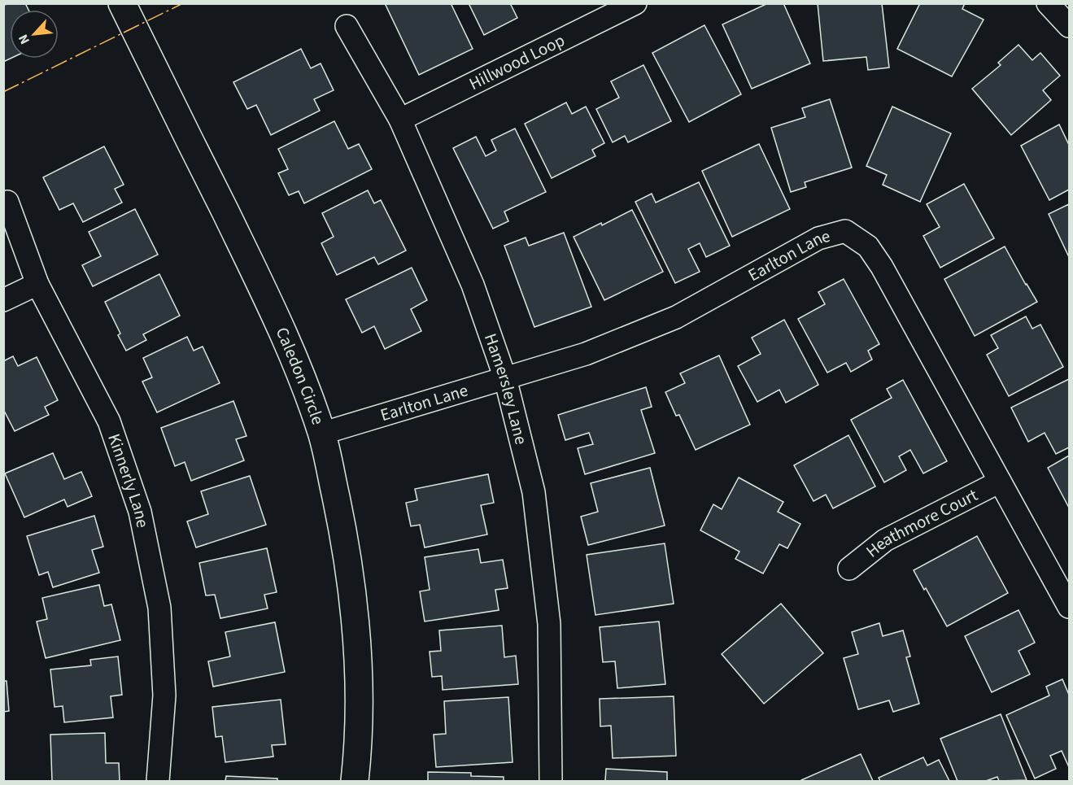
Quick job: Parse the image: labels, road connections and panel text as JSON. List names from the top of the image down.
{
  "streets": {
    "street": [
      "Hillwood Loop",
      "Earlton Lane",
      "Caledon Circle",
      "Hamersley Lane",
      "Kinnerly Lane",
      "Heathmore Court"
    ]
  },
  "crossings": [
    ["Hillwood Loop", "Hamersley Lane"],
    ["Earlton Lane", "Caledon Circle"],
    ["Earlton Lane", "Hamersley Lane"],
    ["Earlton Lane", "Heathmore Court"]
  ],
  "north": "bottom left"
}
